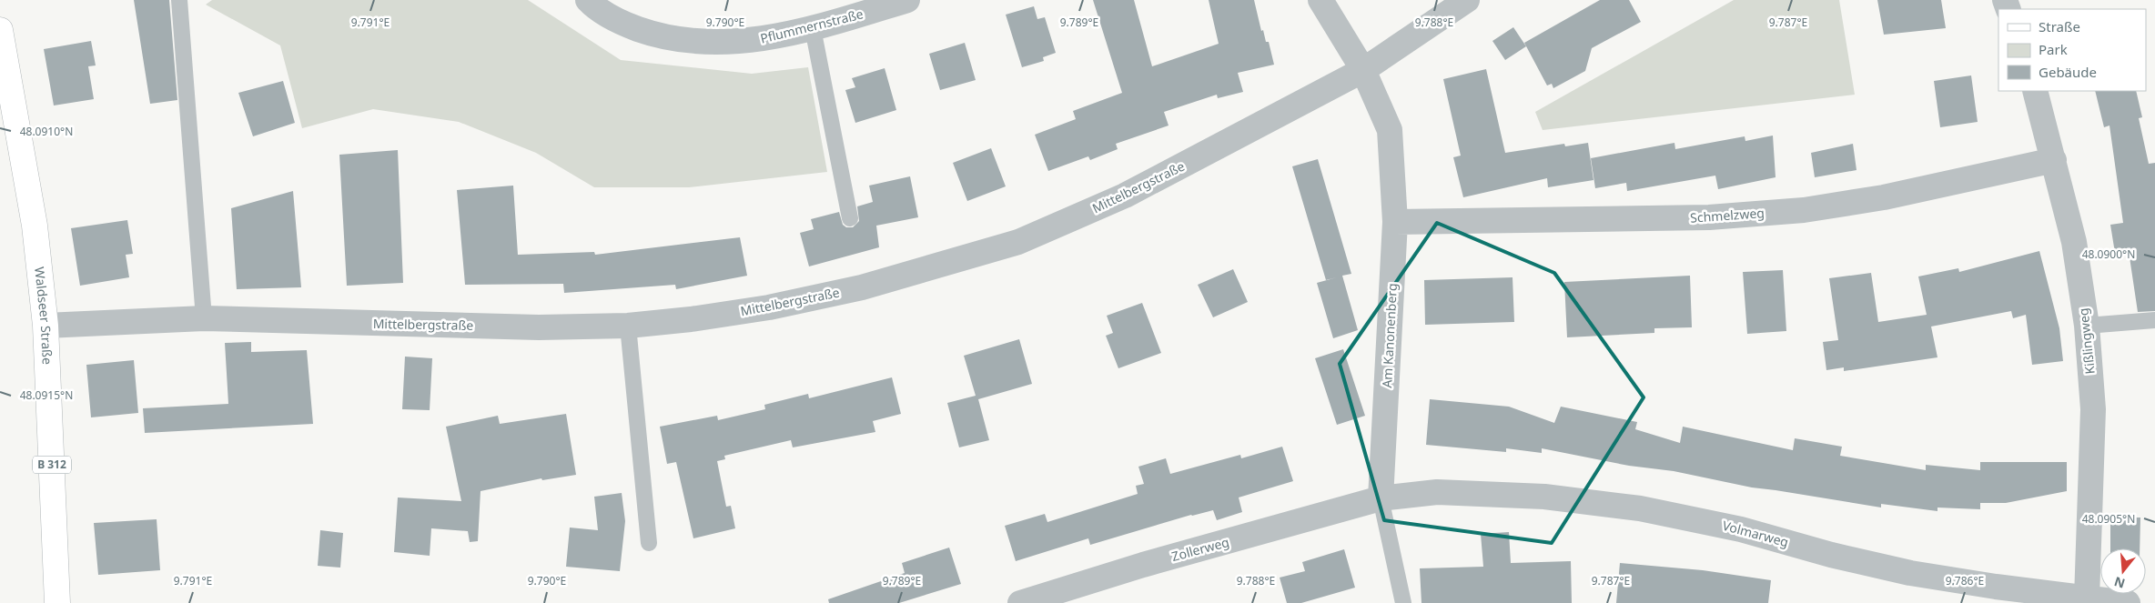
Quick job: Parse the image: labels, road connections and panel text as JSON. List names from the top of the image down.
{
  "streets": {
    "main road": ["Waldseer Straße", "B 312"],
    "street": [
      "Pflummernstraße",
      "Mittelbergstraße",
      "Schmelzweg",
      "Am Kanonenberg",
      "Kißlingweg",
      "Volmarweg",
      "Zollerweg"
    ]
  },
  "crossings": [
    ["Mittelbergstraße", "Waldseer Straße"],
    ["Mittelbergstraße", "Am Kanonenberg"],
    ["Schmelzweg", "Am Kanonenberg"],
    ["Schmelzweg", "Kißlingweg"],
    ["Am Kanonenberg", "Volmarweg"],
    ["Am Kanonenberg", "Zollerweg"],
    ["Kißlingweg", "Volmarweg"],
    ["Volmarweg", "Zollerweg"]
  ],
  "legend": ["Straße", "Park", "Gebäude"],
  "north": "bottom",
  "coordinates": [
    "9.791°E",
    "9.790°E",
    "9.789°E",
    "9.788°E",
    "9.787°E",
    "48.0910°N",
    "48.0900°N",
    "48.0915°N",
    "48.0905°N",
    "9.786°E"
  ]
}
